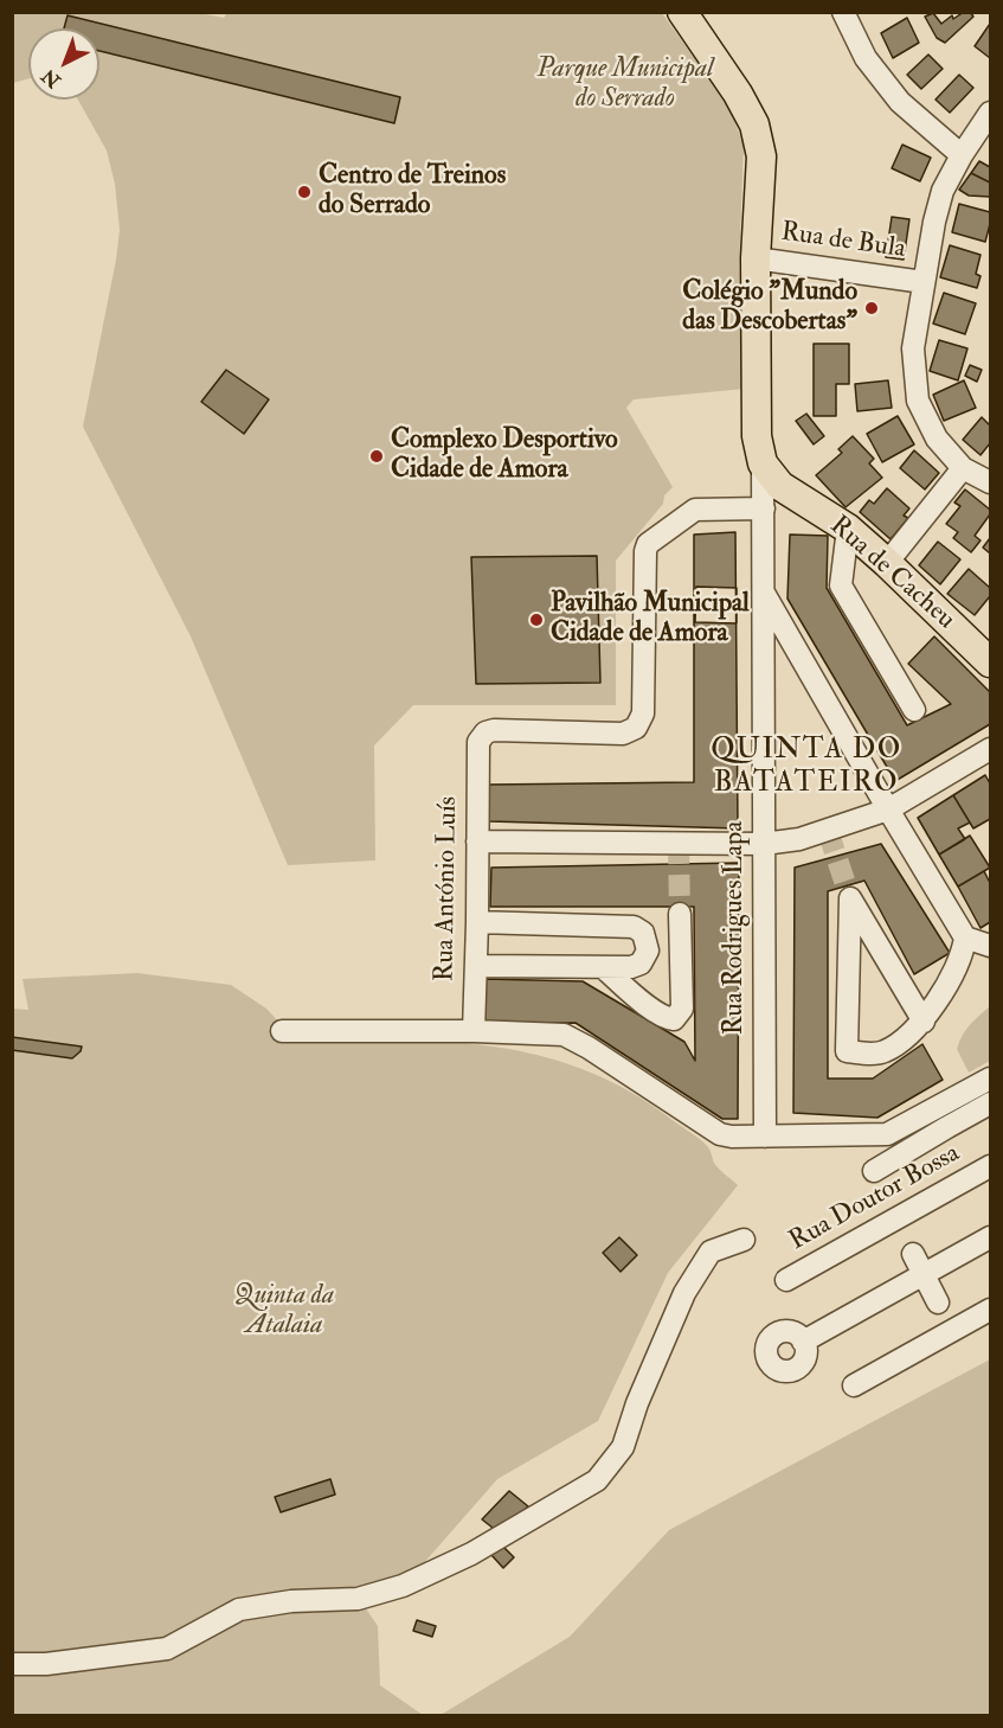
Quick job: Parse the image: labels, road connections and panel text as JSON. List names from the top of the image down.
{
  "streets": {
    "main road": ["Rua de Cacheu"],
    "street": [
      "Rua de Bula",
      "Rua António Luís",
      "Rua Rodrigues Lapa",
      "Rua Doutor Bossa"
    ]
  },
  "crossings": [
    ["Rua de Cacheu", "Rua Rodrigues Lapa"],
    ["Rua António Luís", "Rua Rodrigues Lapa"]
  ],
  "districts": ["QUINTA DO BATATEIRO"],
  "parks": ["Parque Municipal do Serrado", "Quinta da Atalaia"],
  "places": [
    "Centro de Treinos do Serrado",
    "Colégio \"Mundo das Descobertas\"",
    "Complexo Desportivo Cidade de Amora",
    "Pavilhão Municipal Cidade de Amora"
  ],
  "north": "bottom left"
}
